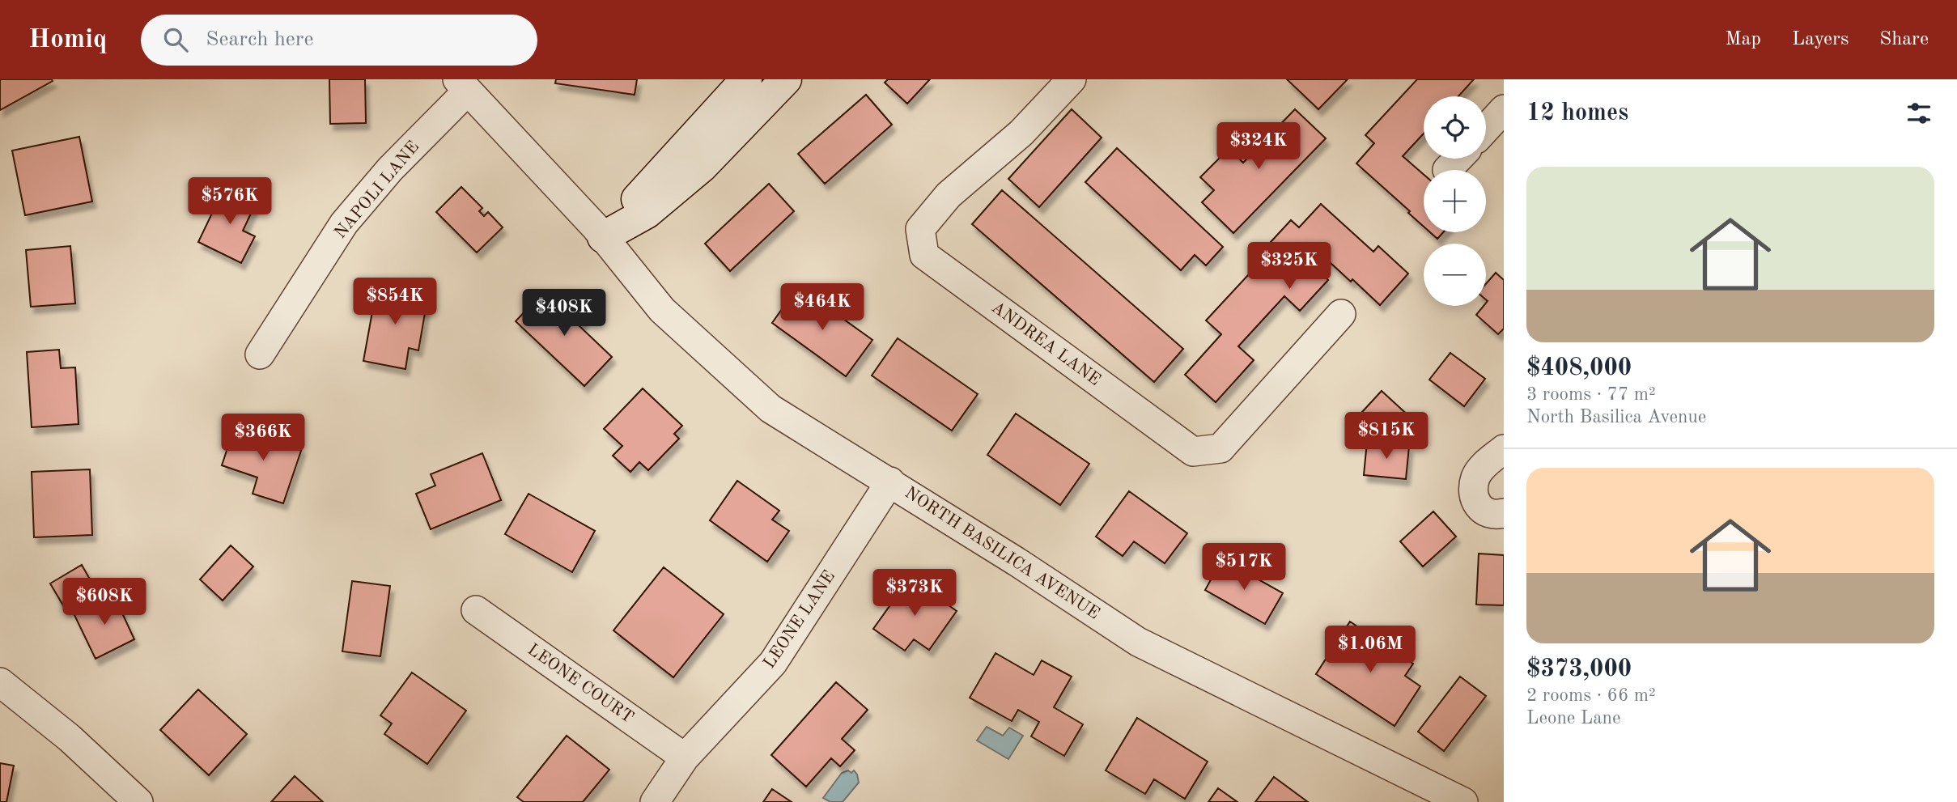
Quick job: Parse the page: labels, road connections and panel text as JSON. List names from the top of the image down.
{
  "streets": {
    "street": [
      "NAPOLI LANE",
      "ANDREA LANE",
      "NORTH BASILICA AVENUE",
      "LEONE LANE",
      "LEONE COURT"
    ]
  },
  "crossings": [
    ["NAPOLI LANE", "NORTH BASILICA AVENUE"],
    ["NORTH BASILICA AVENUE", "LEONE LANE"],
    ["LEONE LANE", "LEONE COURT"]
  ],
  "page": {
    "header": "Homiq",
    "search": "Search here",
    "nav": ["Map", "Layers", "Share"],
    "heading": "12 homes",
    "map_buttons": ["+", "−"],
    "price": [
      "$324K",
      "$576K",
      "$325K",
      "$854K",
      "$464K",
      "$408K",
      "$815K",
      "$366K",
      "$517K",
      "$373K",
      "$608K",
      "$1.06M"
    ],
    "list": [
      {
        "name": "$408,000",
        "note": "3 rooms · 77 m² · North Basilica Avenue"
      },
      {
        "name": "$373,000",
        "note": "2 rooms · 66 m² · Leone Lane"
      }
    ]
  }
}
